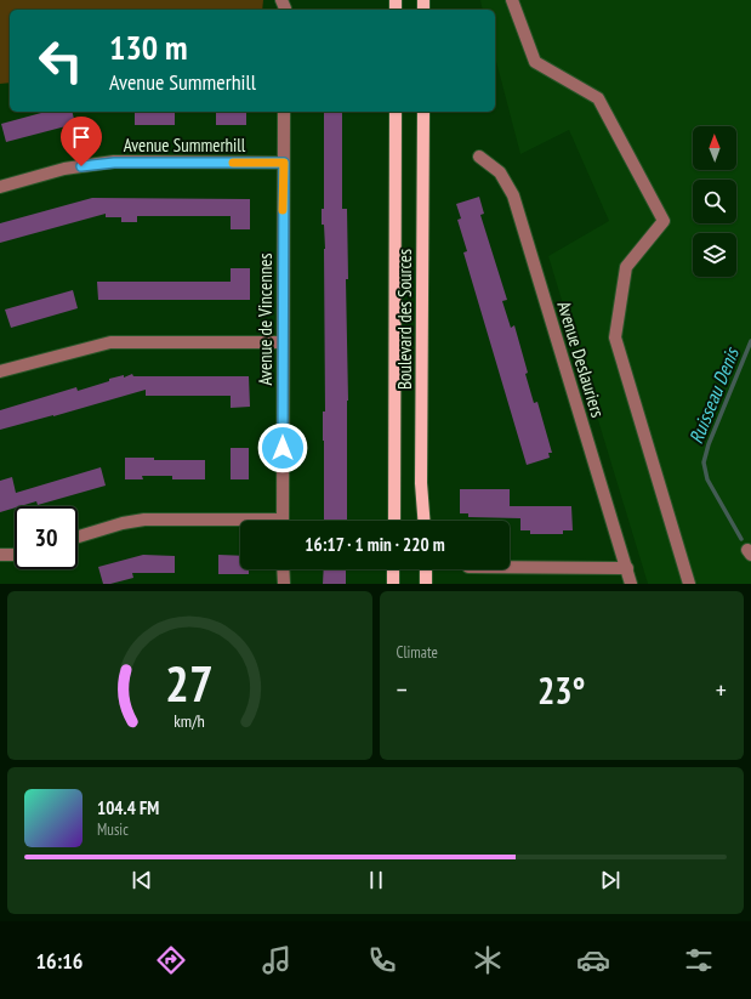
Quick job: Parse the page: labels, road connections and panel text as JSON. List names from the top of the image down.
{
  "streets": {
    "main road": ["Boulevard des Sources"],
    "street": ["Avenue Summerhill", "Avenue de Vincennes", "Avenue Deslauriers"]
  },
  "crossings": [
    ["Avenue Summerhill", "Avenue de Vincennes"]
  ],
  "water": ["Ruisseau Denis"],
  "north": "top",
  "page": {
    "turn": ["130 m", "Avenue Summerhill"],
    "limit": "30",
    "trip": "16:17 · 1 min · 220 m",
    "tile": "Climate",
    "heat": ["−", "23°", "+"],
    "song": ["104.4 FM", "Music"],
    "tabs": "16:16",
    "gauge": ["27", "km/h"]
  }
}
